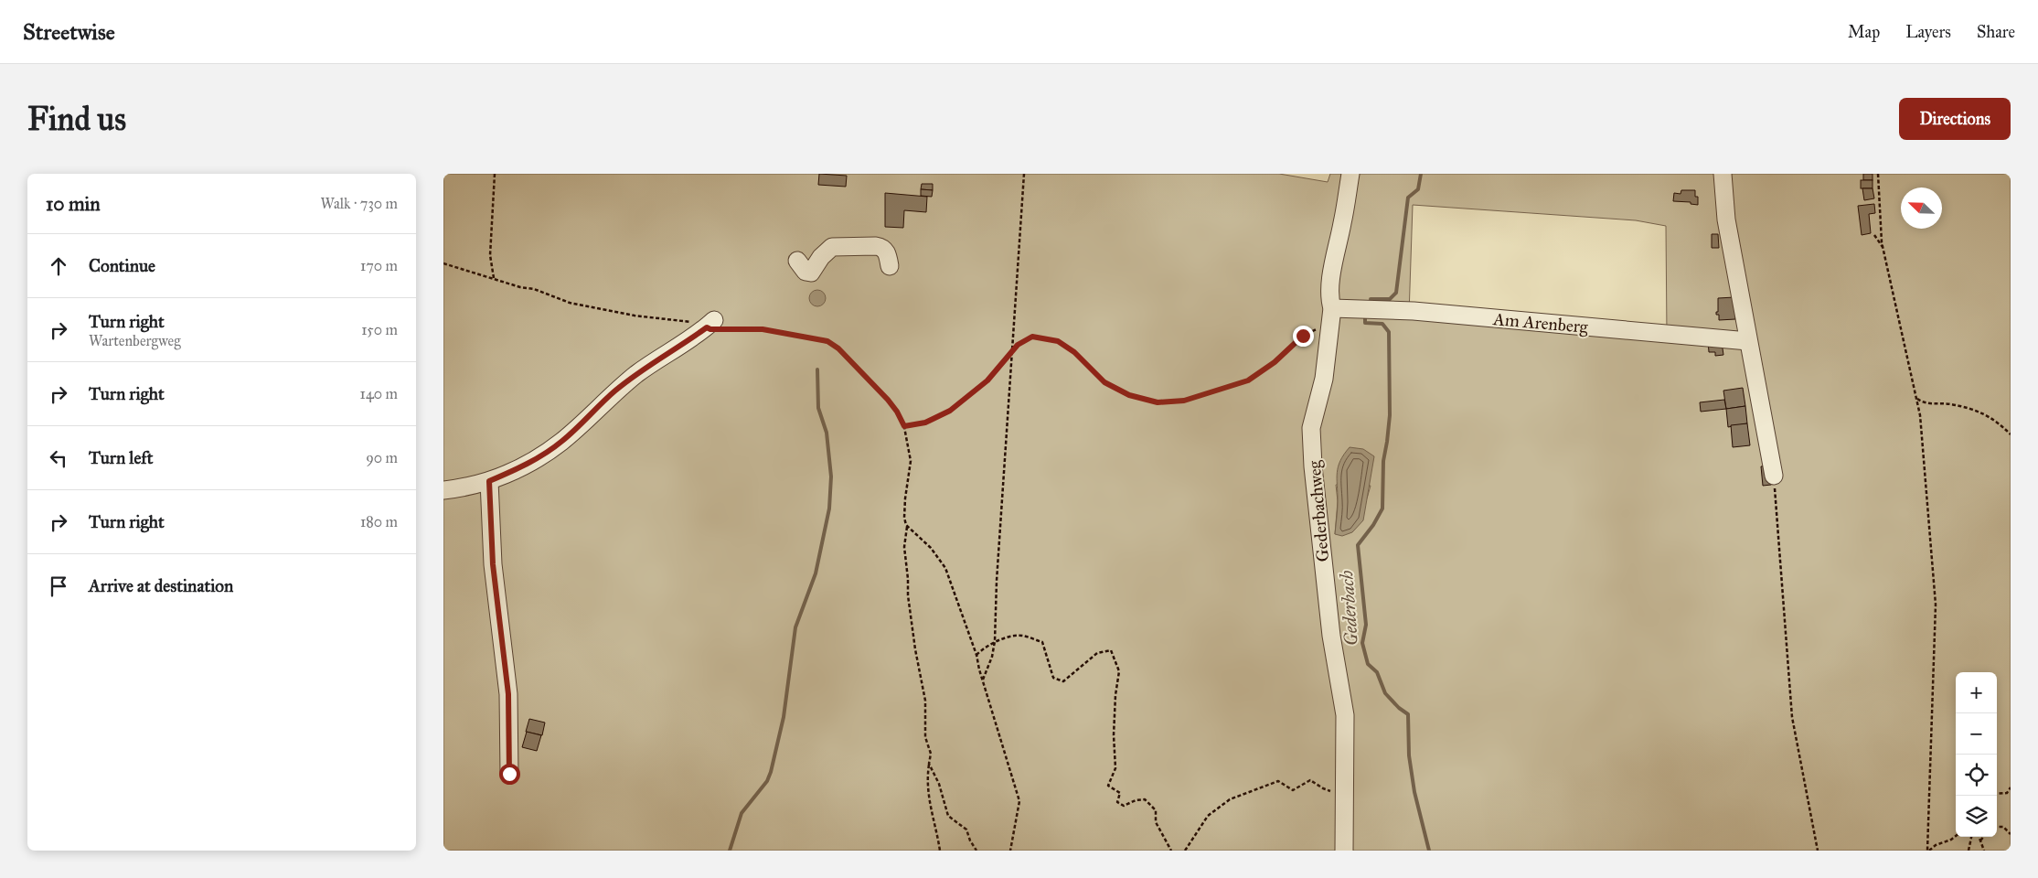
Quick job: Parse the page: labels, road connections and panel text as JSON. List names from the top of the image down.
{
  "streets": {
    "street": ["Am Arenberg", "Gederbachweg"]
  },
  "crossings": [
    ["Am Arenberg", "Gederbachweg"]
  ],
  "water": ["Gederbach"],
  "north": "top left",
  "page": {
    "header": "Streetwise",
    "nav": ["Map", "Layers", "Share"],
    "buttons": "Directions",
    "title": "Find us",
    "heading": ["10 min", "Walk · 730 m"],
    "list": [
      ["Continue", "170 m"],
      ["Turn right", "Wartenbergweg", "150 m"],
      ["Turn right", "140 m"],
      ["Turn left", "90 m"],
      ["Turn right", "180 m"],
      "Arrive at destination"
    ],
    "map_buttons": ["+", "−"]
  }
}
